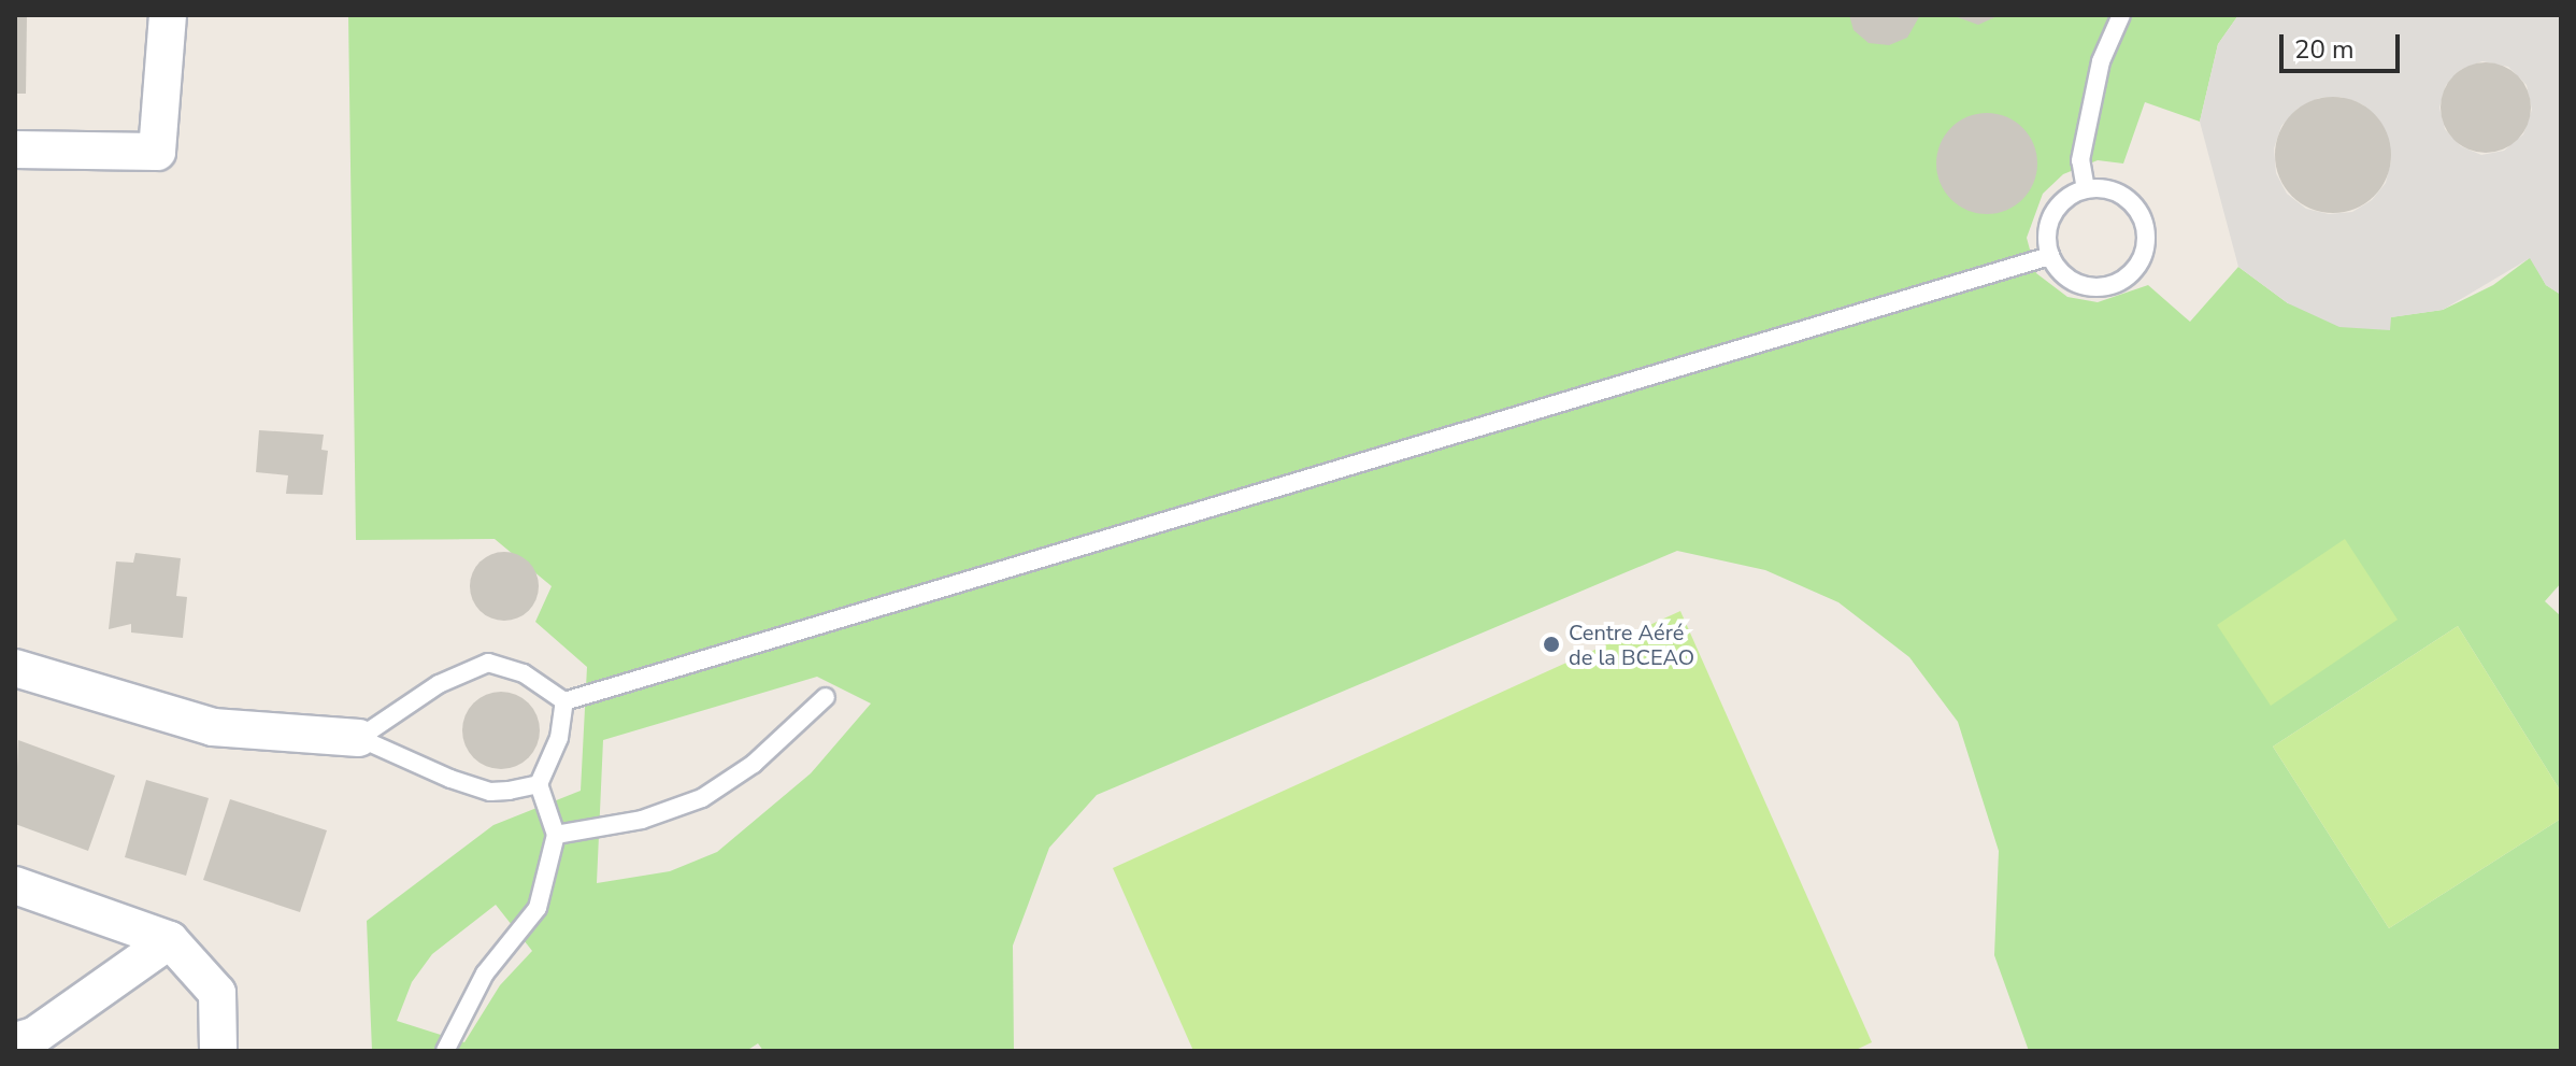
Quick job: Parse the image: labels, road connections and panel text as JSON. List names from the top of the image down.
{
  "places": ["Centre Aéré de la BCEAO"],
  "scale_bar": "20 m"
}
